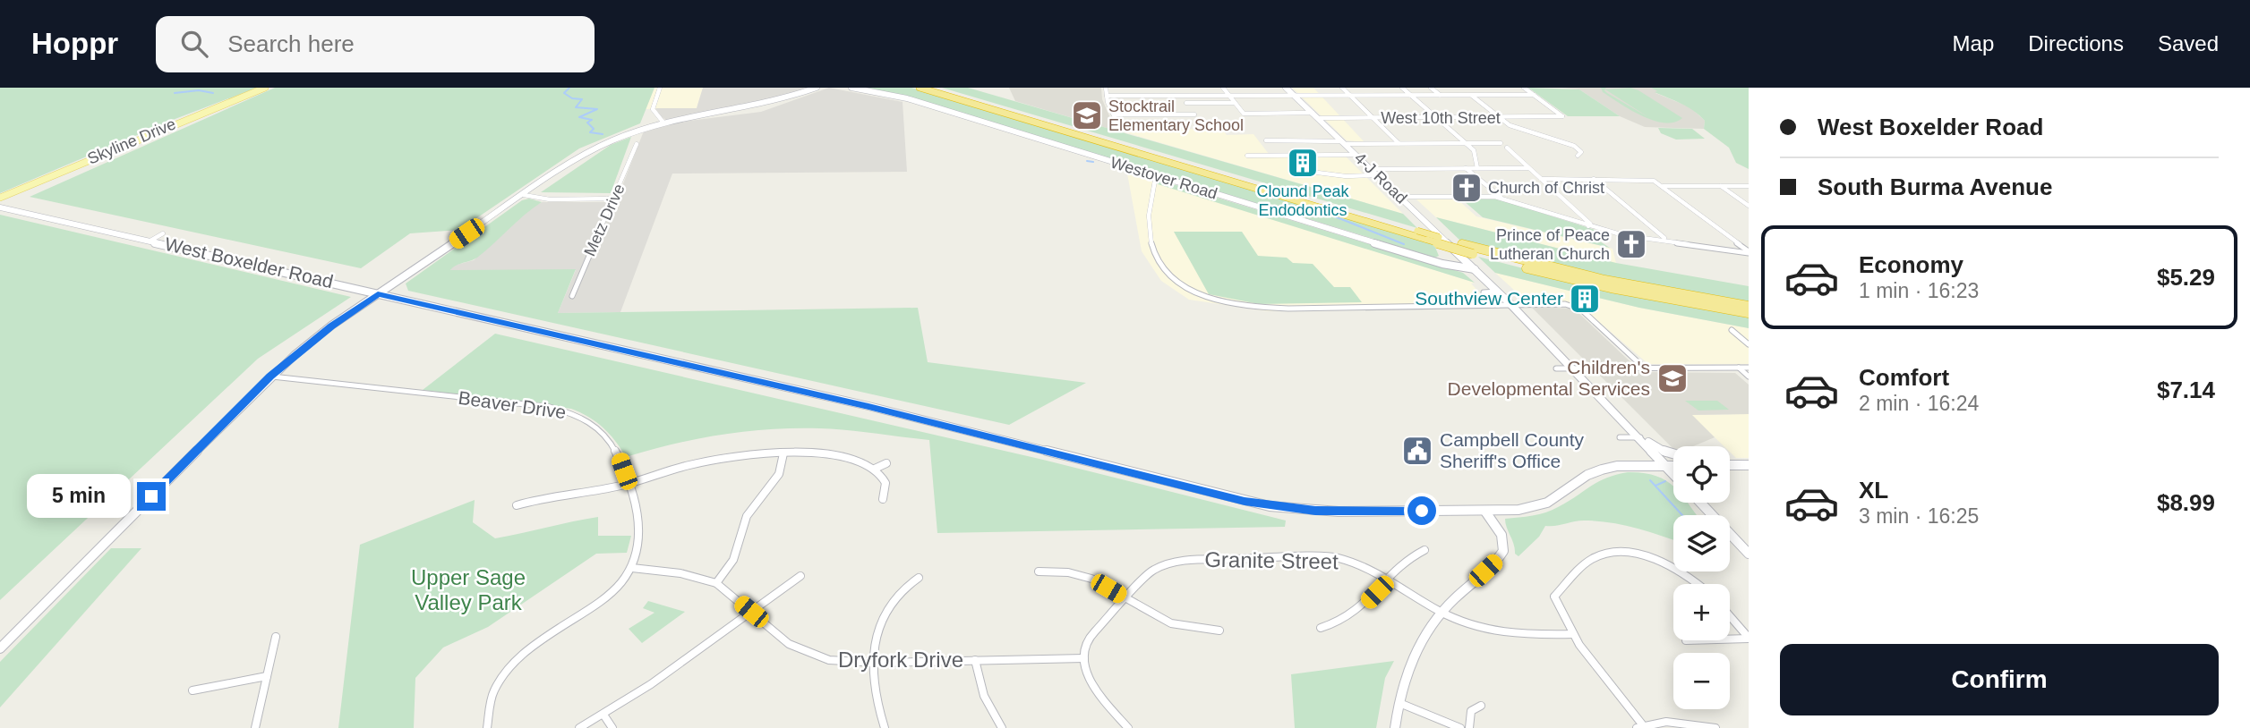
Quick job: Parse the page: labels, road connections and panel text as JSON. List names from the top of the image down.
{
  "streets": {
    "main road": ["Skyline Drive"],
    "street": [
      "West 10th Street",
      "Westover Road",
      "4-J Road",
      "Metz Drive",
      "West Boxelder Road",
      "Beaver Drive",
      "Granite Street",
      "Dryfork Drive"
    ]
  },
  "crossings": [
    ["West 10th Street", "4-J Road"],
    ["Westover Road", "4-J Road"],
    ["Beaver Drive", "Dryfork Drive"],
    ["Granite Street", "Dryfork Drive"]
  ],
  "parks": ["Upper Sage Valley Park"],
  "places": {
    "school or university": ["Stocktrail Elementary School", "Children's Developmental Services"],
    "building": ["Clound Peak Endodontics", "Southview Center"],
    "church": ["Church of Christ", "Prince of Peace Lutheran Church"],
    "public building": ["Campbell County Sheriff's Office"]
  },
  "page": {
    "header": "Hoppr",
    "search": "Search here",
    "nav": ["Map", "Directions", "Saved"],
    "banner": ["West Boxelder Road", "South Burma Avenue"],
    "list": [
      {
        "name": "Economy",
        "note": "1 min · 16:23",
        "value": "$5.29"
      },
      {
        "name": "Comfort",
        "note": "2 min · 16:24",
        "value": "$7.14"
      },
      {
        "name": "XL",
        "note": "3 min · 16:25",
        "value": "$8.99"
      }
    ],
    "map_buttons": ["+", "−"],
    "bubble": "5 min",
    "buttons": "Confirm"
  }
}
